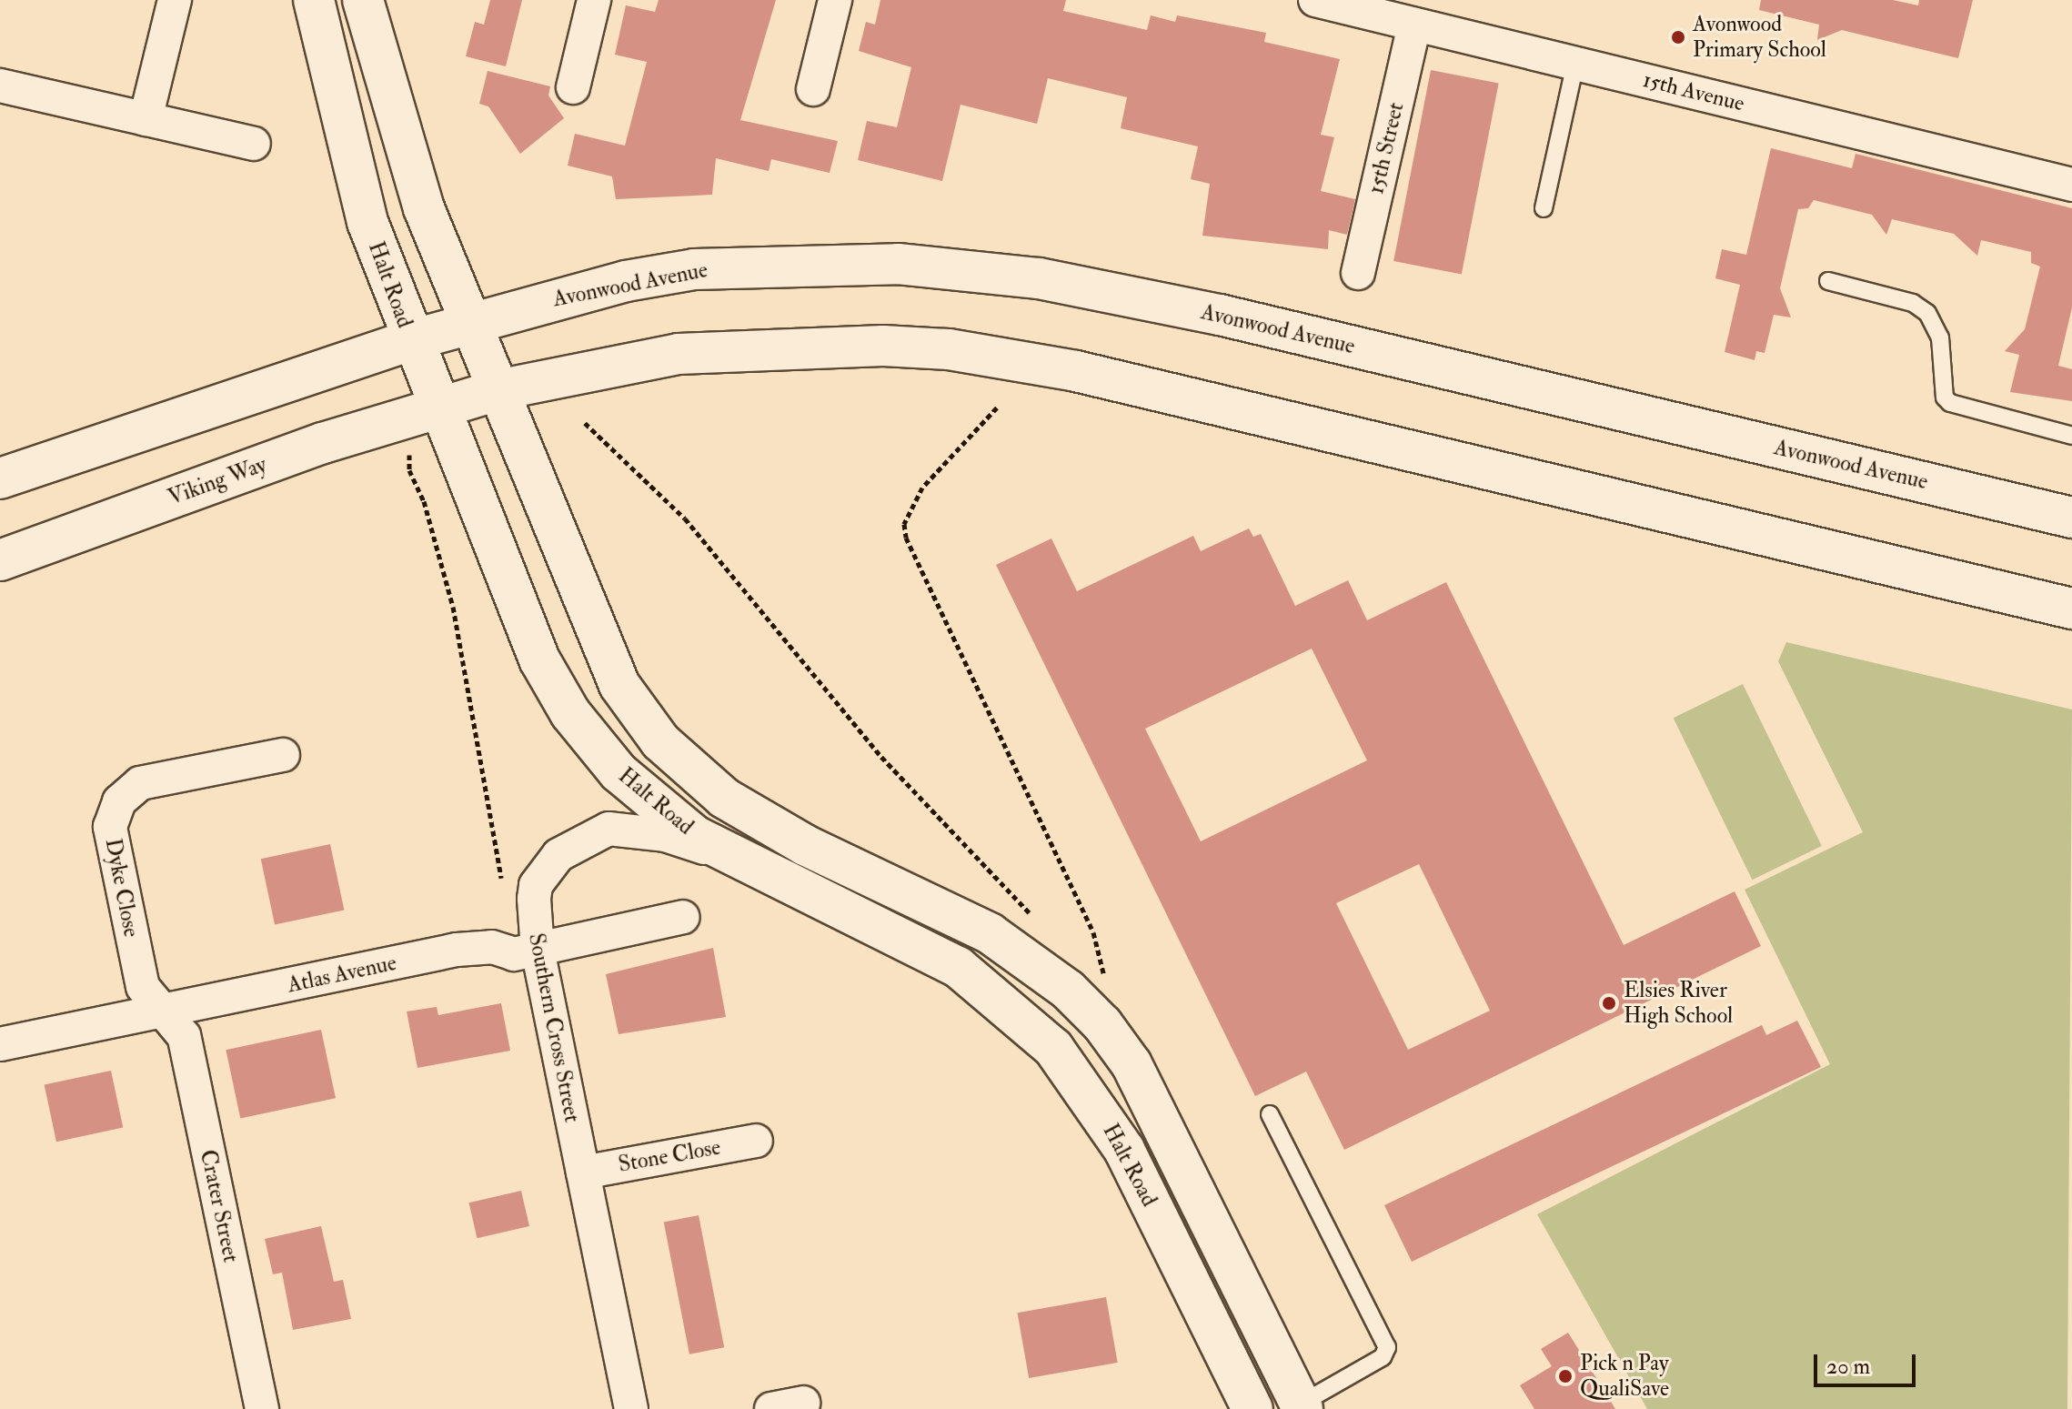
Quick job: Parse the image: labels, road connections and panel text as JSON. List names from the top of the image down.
{
  "streets": {
    "main road": ["Halt Road", "Avonwood Avenue", "Viking Way"],
    "street": [
      "15th Avenue",
      "15th Street",
      "Dyke Close",
      "Atlas Avenue",
      "Southern Cross Street",
      "Stone Close",
      "Crater Street"
    ]
  },
  "crossings": [
    ["15th Avenue", "15th Street"],
    ["Halt Road", "Avonwood Avenue"],
    ["Halt Road", "Viking Way"],
    ["Halt Road", "Southern Cross Street"],
    ["Dyke Close", "Atlas Avenue"],
    ["Dyke Close", "Crater Street"],
    ["Atlas Avenue", "Southern Cross Street"],
    ["Atlas Avenue", "Crater Street"],
    ["Southern Cross Street", "Stone Close"]
  ],
  "places": ["Avonwood Primary School", "Elsies River High School", "Pick n Pay QualiSave"],
  "scale_bar": "20 m"
}
